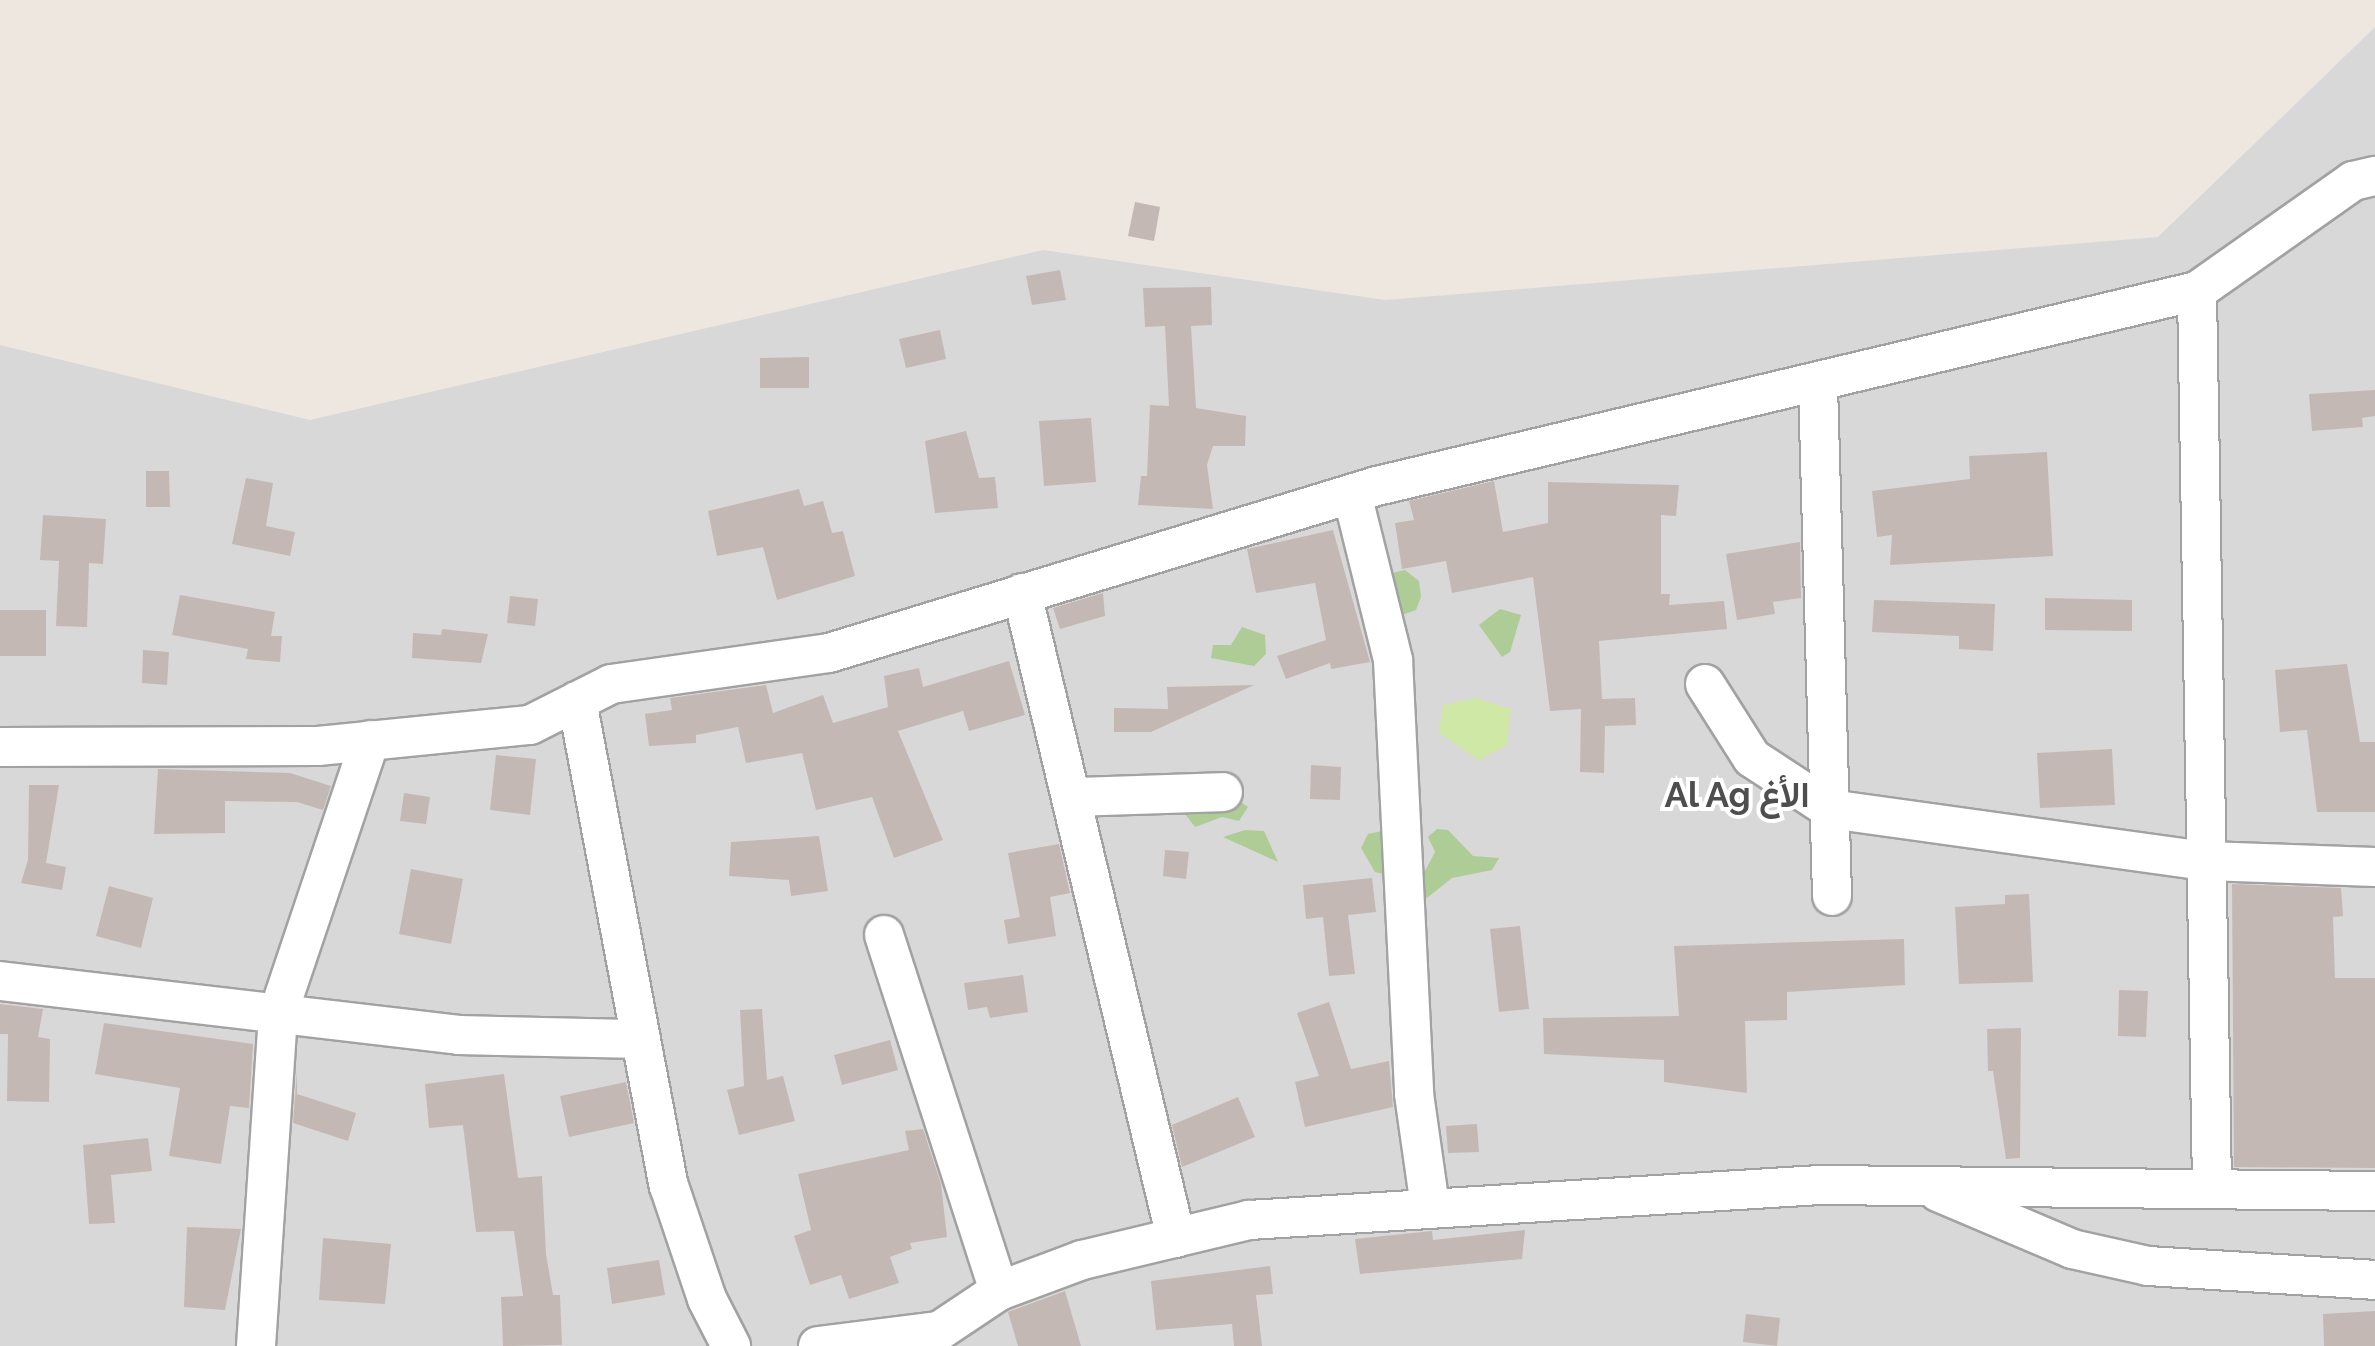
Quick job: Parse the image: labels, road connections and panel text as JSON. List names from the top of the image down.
{
  "districts": ["Al Ag الأغ"]
}
